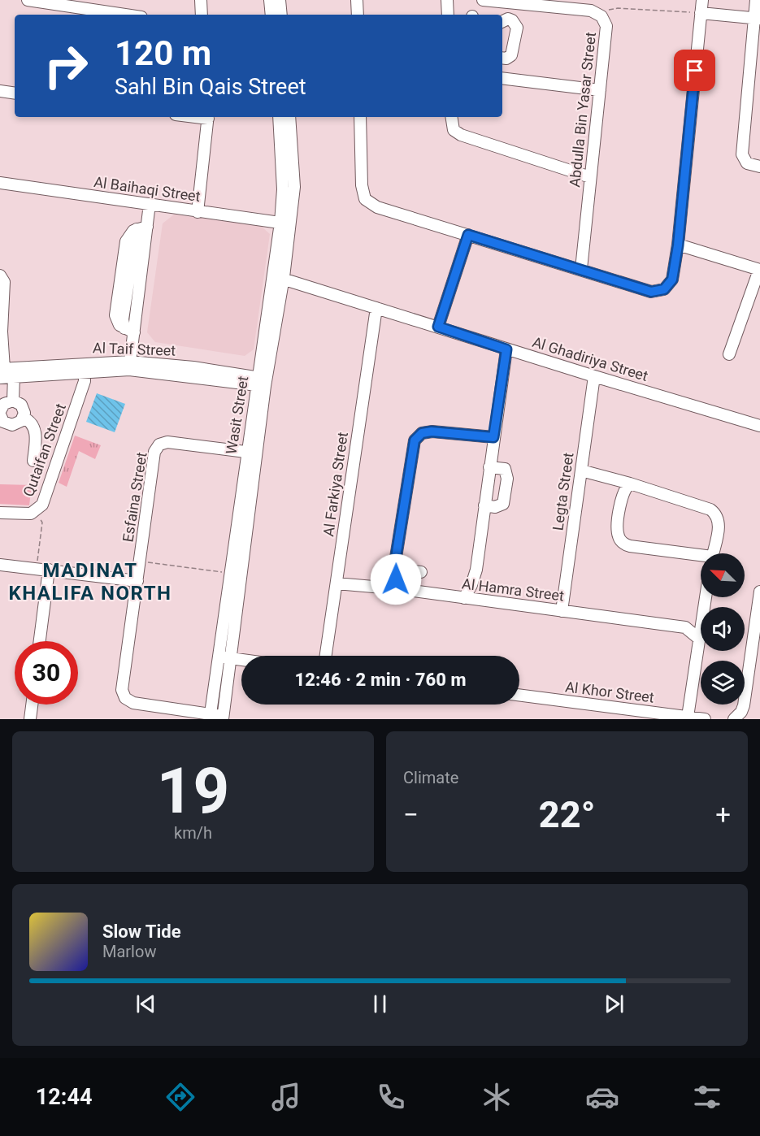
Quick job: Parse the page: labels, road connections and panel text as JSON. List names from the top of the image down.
{
  "streets": {
    "street": [
      "Abdulla Bin Yasar Street",
      "Al Baihaqi Street",
      "Al Taif Street",
      "Al Ghadiriya Street",
      "Wasit Street",
      "Qutaifan Street",
      "Al Farkiya Street",
      "Legta Street",
      "Esfaina Street",
      "Al Hamra Street",
      "Al Khor Street"
    ]
  },
  "crossings": [
    ["Al Baihaqi Street", "Wasit Street"],
    ["Al Taif Street", "Wasit Street"],
    ["Al Taif Street", "Qutaifan Street"],
    ["Al Ghadiriya Street", "Wasit Street"],
    ["Al Ghadiriya Street", "Al Farkiya Street"],
    ["Al Ghadiriya Street", "Legta Street"],
    ["Wasit Street", "Esfaina Street"],
    ["Al Farkiya Street", "Al Hamra Street"],
    ["Legta Street", "Al Hamra Street"]
  ],
  "districts": ["MADINAT KHALIFA NORTH"],
  "north": "top left",
  "page": {
    "turn": ["120 m", "Sahl Bin Qais Street"],
    "limit": "30",
    "trip": "12:46 · 2 min · 760 m",
    "tile": [
      ["19", "km/h"],
      "Climate"
    ],
    "heat": ["−", "22°", "+"],
    "song": ["Slow Tide", "Marlow"],
    "tabs": "12:44"
  }
}
